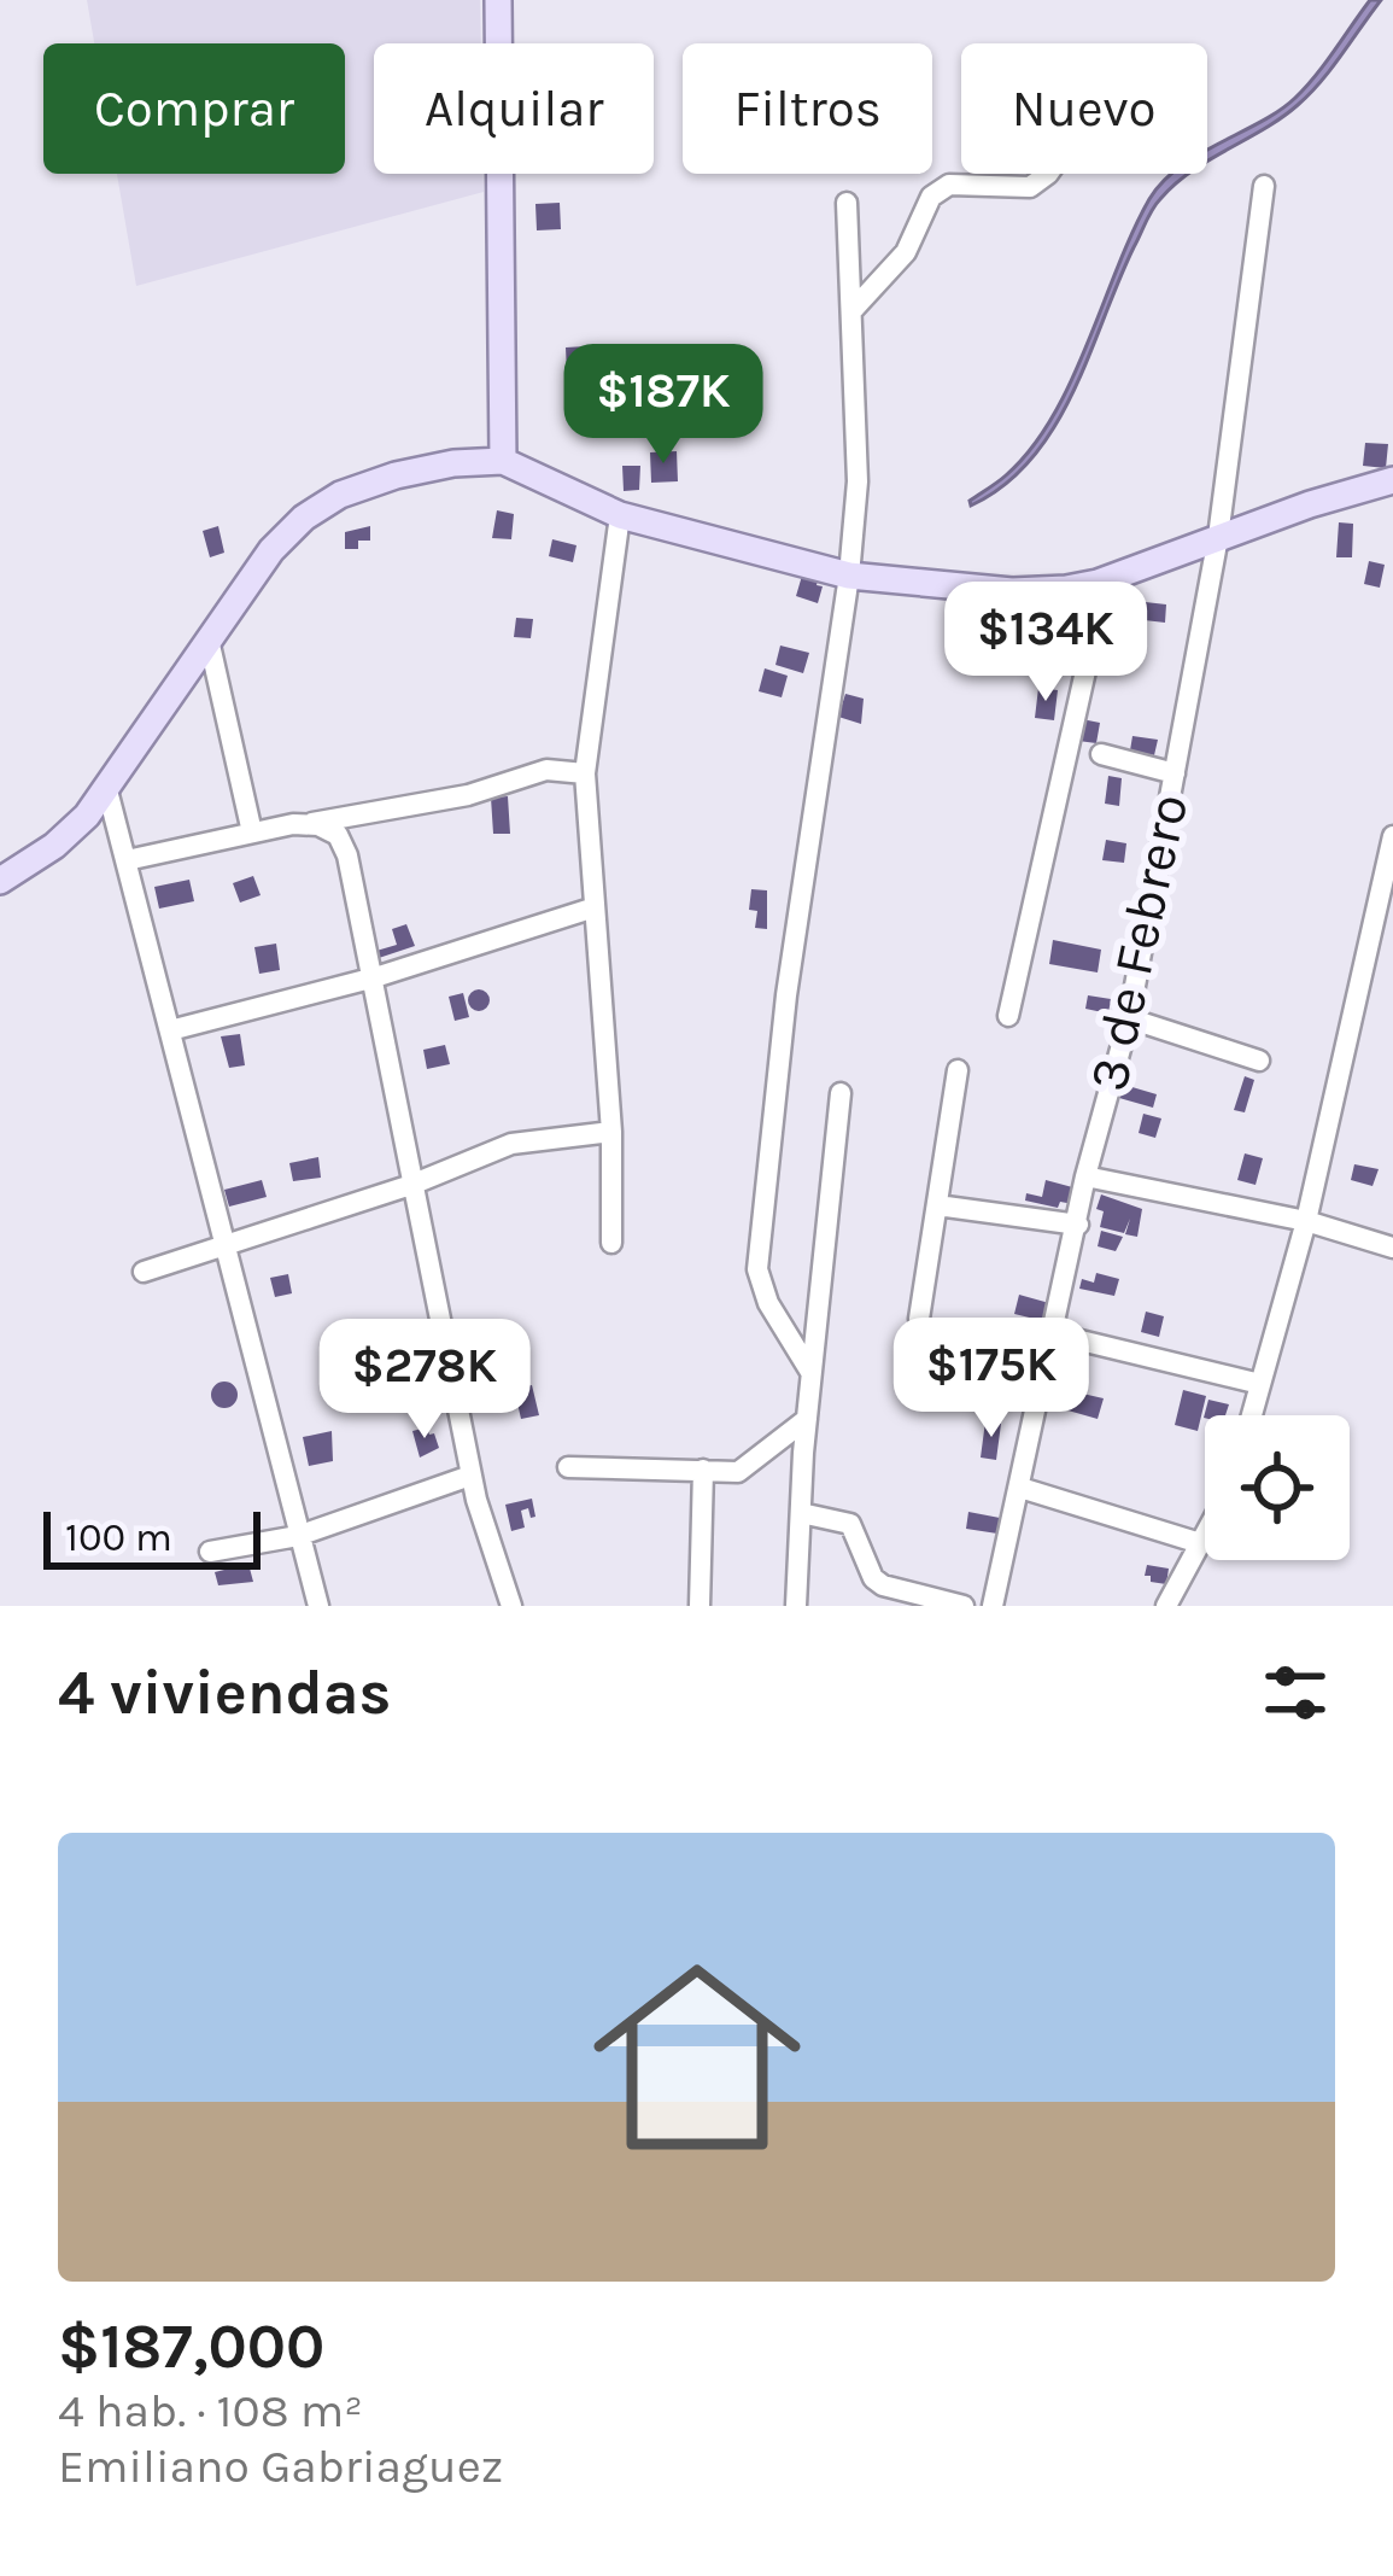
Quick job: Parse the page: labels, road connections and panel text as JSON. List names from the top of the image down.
{
  "streets": {
    "street": ["3 de Febrero"]
  },
  "scale_bar": "100 m",
  "page": {
    "chip": [
      "Comprar",
      "Alquilar",
      "Filtros",
      "Nuevo"
    ],
    "price": [
      "$187K",
      "$134K",
      "$175K",
      "$278K"
    ],
    "scale": "100 m",
    "heading": "4 viviendas",
    "list": [
      {
        "name": "$187,000",
        "note": "4 hab. · 108 m² · Emiliano Gabriaguez"
      }
    ]
  }
}
